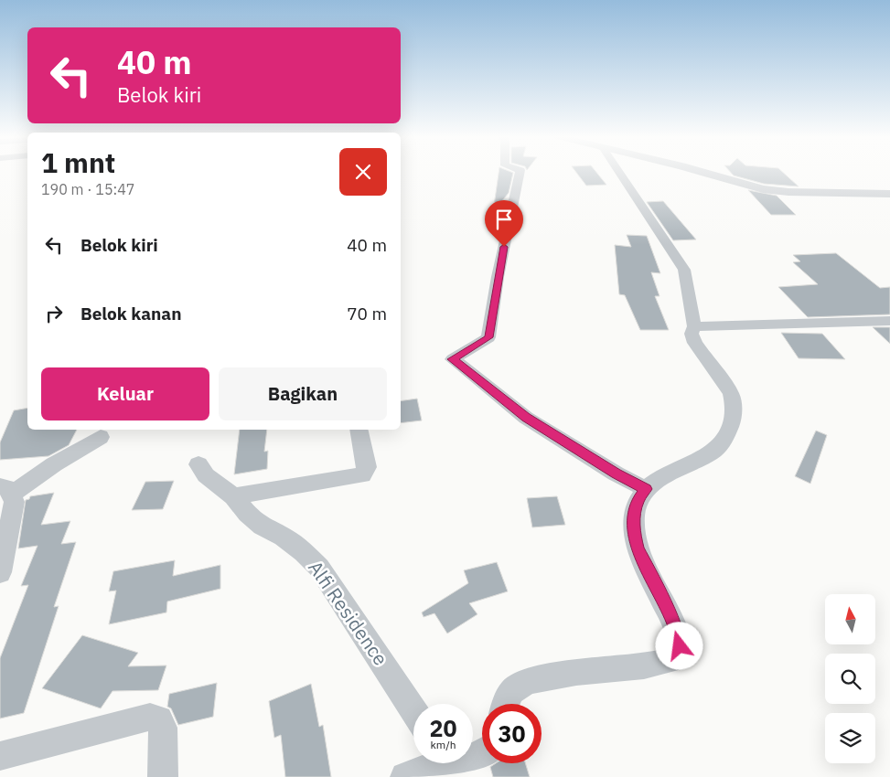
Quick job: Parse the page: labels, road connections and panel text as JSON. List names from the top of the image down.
{
  "streets": {
    "street": ["Alfi Residence"]
  },
  "north": "top",
  "page": {
    "turn": ["40 m", "Belok kiri"],
    "heading": ["1 mnt", "190 m · 15:47"],
    "list": [
      {
        "name": "Belok kiri",
        "value": "40 m"
      },
      {
        "name": "Belok kanan",
        "value": "70 m"
      }
    ],
    "buttons": ["Keluar", "Bagikan"],
    "speed": "20 km/h",
    "limit": "30"
  }
}
